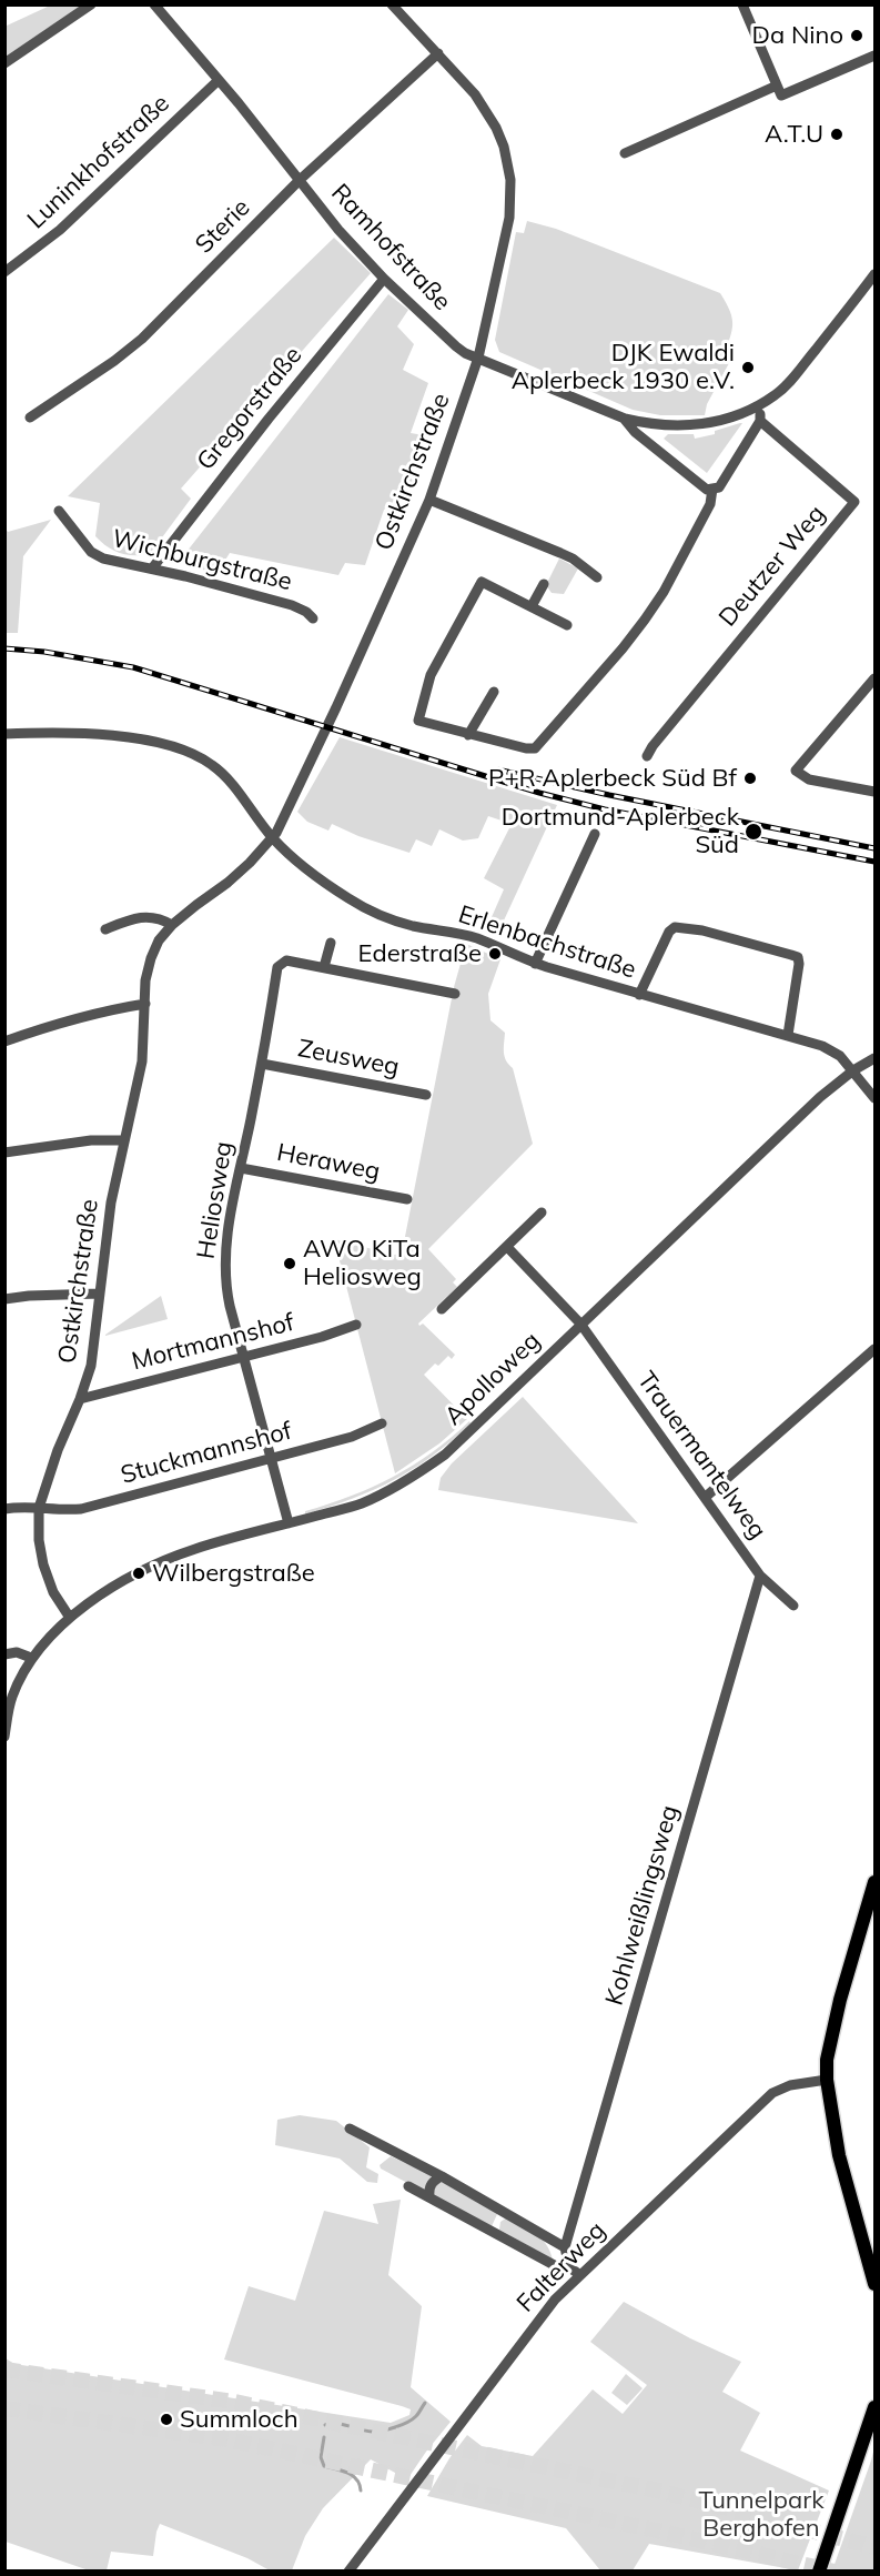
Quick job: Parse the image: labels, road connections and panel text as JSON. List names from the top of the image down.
{
  "streets": {
    "street": [
      "Luninkhofstraße",
      "Sterie",
      "Ramhofstraße",
      "Gregorstraße",
      "Ostkirchstraße",
      "Wichburgstraße",
      "Deutzer Weg",
      "Erlenbachstraße",
      "Zeusweg",
      "Heraweg",
      "Heliosweg",
      "Mortmannshof",
      "Apolloweg",
      "Stuckmannshof",
      "Trauermantelweg",
      "Kohlweißlingsweg",
      "Falterweg"
    ]
  },
  "crossings": [
    ["Luninkhofstraße", "Ramhofstraße"],
    ["Sterie", "Ramhofstraße"],
    ["Sterie", "Ostkirchstraße"],
    ["Ramhofstraße", "Gregorstraße"],
    ["Ramhofstraße", "Ostkirchstraße"],
    ["Gregorstraße", "Wichburgstraße"],
    ["Ostkirchstraße", "Erlenbachstraße"],
    ["Ostkirchstraße", "Mortmannshof"],
    ["Ostkirchstraße", "Apolloweg"],
    ["Ostkirchstraße", "Stuckmannshof"],
    ["Erlenbachstraße", "Apolloweg"],
    ["Zeusweg", "Heliosweg"],
    ["Heraweg", "Heliosweg"],
    ["Heliosweg", "Mortmannshof"],
    ["Heliosweg", "Apolloweg"],
    ["Heliosweg", "Stuckmannshof"],
    ["Apolloweg", "Trauermantelweg"],
    ["Trauermantelweg", "Kohlweißlingsweg"]
  ],
  "parks": ["Tunnelpark Berghofen"],
  "places": [
    "Da Nino",
    "A.T.U",
    "DJK Ewaldi Aplerbeck 1930 e.V.",
    "P+R Aplerbeck Süd Bf",
    "Dortmund-Aplerbeck Süd",
    "Ederstraße",
    "AWO KiTa Heliosweg",
    "Wilbergstraße",
    "Summloch"
  ]
}
